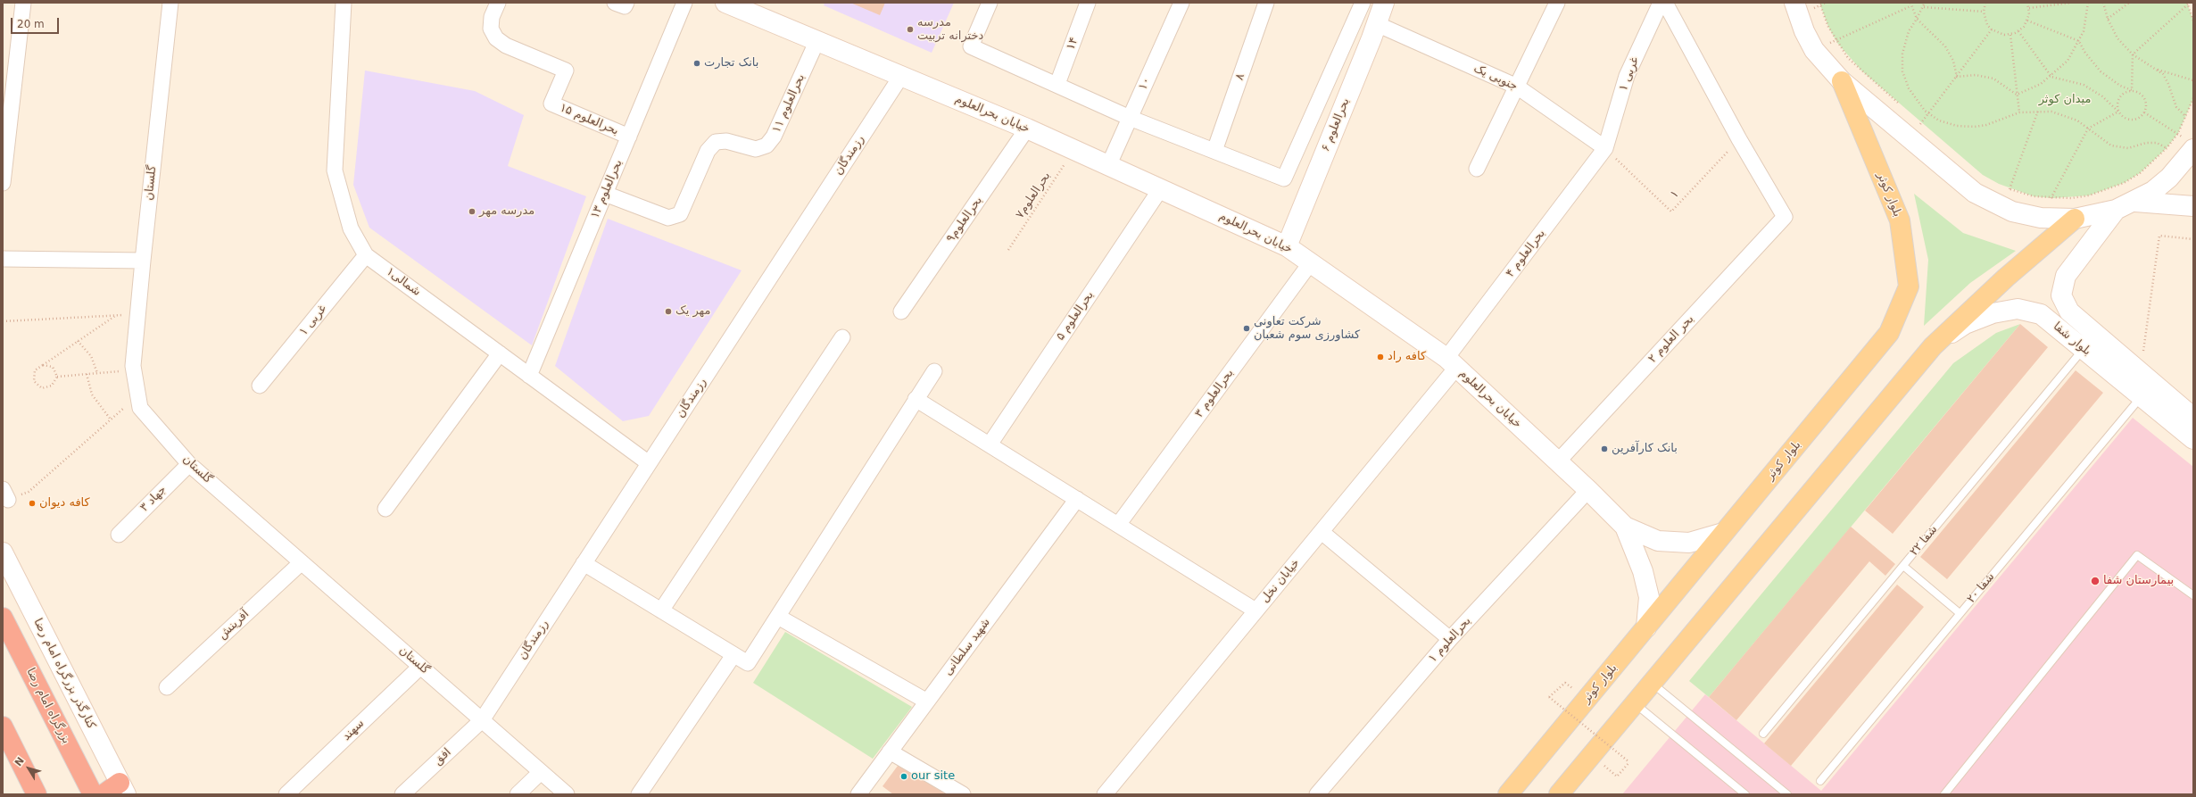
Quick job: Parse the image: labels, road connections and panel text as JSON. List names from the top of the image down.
{
  "streets": {
    "highway": ["بزرگراه امام رضا"],
    "main road": ["بلوار کوثر"],
    "street": [
      "۱۴",
      "غربی ۱",
      "۸",
      "جنوبی یک",
      "۱۰",
      "بحرالعلوم ۱۱",
      "خیابان بحرالعلوم",
      "بحرالعلوم ۱۵",
      "بحرالعلوم ۶",
      "رزمندگان",
      "گلستان",
      "بحرالعلوم ۱۳",
      "بحرالعلوم۹",
      "بحرالعلوم ۴",
      "شمالی۱",
      "بحرالعلوم ۵",
      "بحر العلوم ۲",
      "بلوار شفا",
      "بحرالعلوم ۳",
      "جهاد ۳",
      "خیابان نخل",
      "آفرینش",
      "بحرالعلوم ۱",
      "شهید سلطانی",
      "کنارگذر بزرگراه امام رضا",
      "سهند",
      "افق"
    ],
    "lane": ["شفا ۲۲", "شفا ۲۰"],
    "path": ["۱", "بحرالعلوم۷"]
  },
  "crossings": [
    ["غربی ۱", "جنوبی یک"],
    ["غربی ۱", "۱"],
    ["غربی ۱", "بحرالعلوم ۴"],
    ["غربی ۱", "شمالی۱"],
    ["جنوبی یک", "بحرالعلوم ۶"],
    ["جنوبی یک", "۱"],
    ["جنوبی یک", "بحرالعلوم ۴"],
    ["۱۰", "خیابان بحرالعلوم"],
    ["بحرالعلوم ۱۱", "خیابان بحرالعلوم"],
    ["بحرالعلوم ۱۱", "بحرالعلوم ۱۳"],
    ["خیابان بحرالعلوم", "بحرالعلوم ۶"],
    ["خیابان بحرالعلوم", "رزمندگان"],
    ["خیابان بحرالعلوم", "بلوار کوثر"],
    ["خیابان بحرالعلوم", "بحرالعلوم۷"],
    ["خیابان بحرالعلوم", "بحرالعلوم۹"],
    ["خیابان بحرالعلوم", "بحرالعلوم ۴"],
    ["خیابان بحرالعلوم", "بحرالعلوم ۵"],
    ["خیابان بحرالعلوم", "بحر العلوم ۲"],
    ["خیابان بحرالعلوم", "بحرالعلوم ۳"],
    ["خیابان بحرالعلوم", "خیابان نخل"],
    ["خیابان بحرالعلوم", "بحرالعلوم ۱"],
    ["بحرالعلوم ۱۵", "بحرالعلوم ۱۳"],
    ["رزمندگان", "گلستان"],
    ["رزمندگان", "شمالی۱"],
    ["رزمندگان", "افق"],
    ["گلستان", "جهاد ۳"],
    ["گلستان", "آفرینش"],
    ["گلستان", "سهند"],
    ["گلستان", "افق"],
    ["بحرالعلوم ۱۳", "شمالی۱"],
    ["۱", "بحرالعلوم ۴"],
    ["۱", "بحر العلوم ۲"],
    ["بحرالعلوم ۴", "خیابان نخل"],
    ["بلوار شفا", "شفا ۲۲"],
    ["بلوار شفا", "شفا ۲۰"]
  ],
  "parks": ["میدان کوثر"],
  "places": [
    "مدرسه دخترانه تربیت",
    "بانک تجارت",
    "مدرسه مهر",
    "مهر یک",
    "شرکت تعاونی کشاورزی سوم شعبان",
    "کافه راد",
    "بانک کارآفرین",
    "کافه دیوان",
    "بیمارستان شفا",
    "our site"
  ],
  "scale_bar": "20 m",
  "north": "top left"
}
